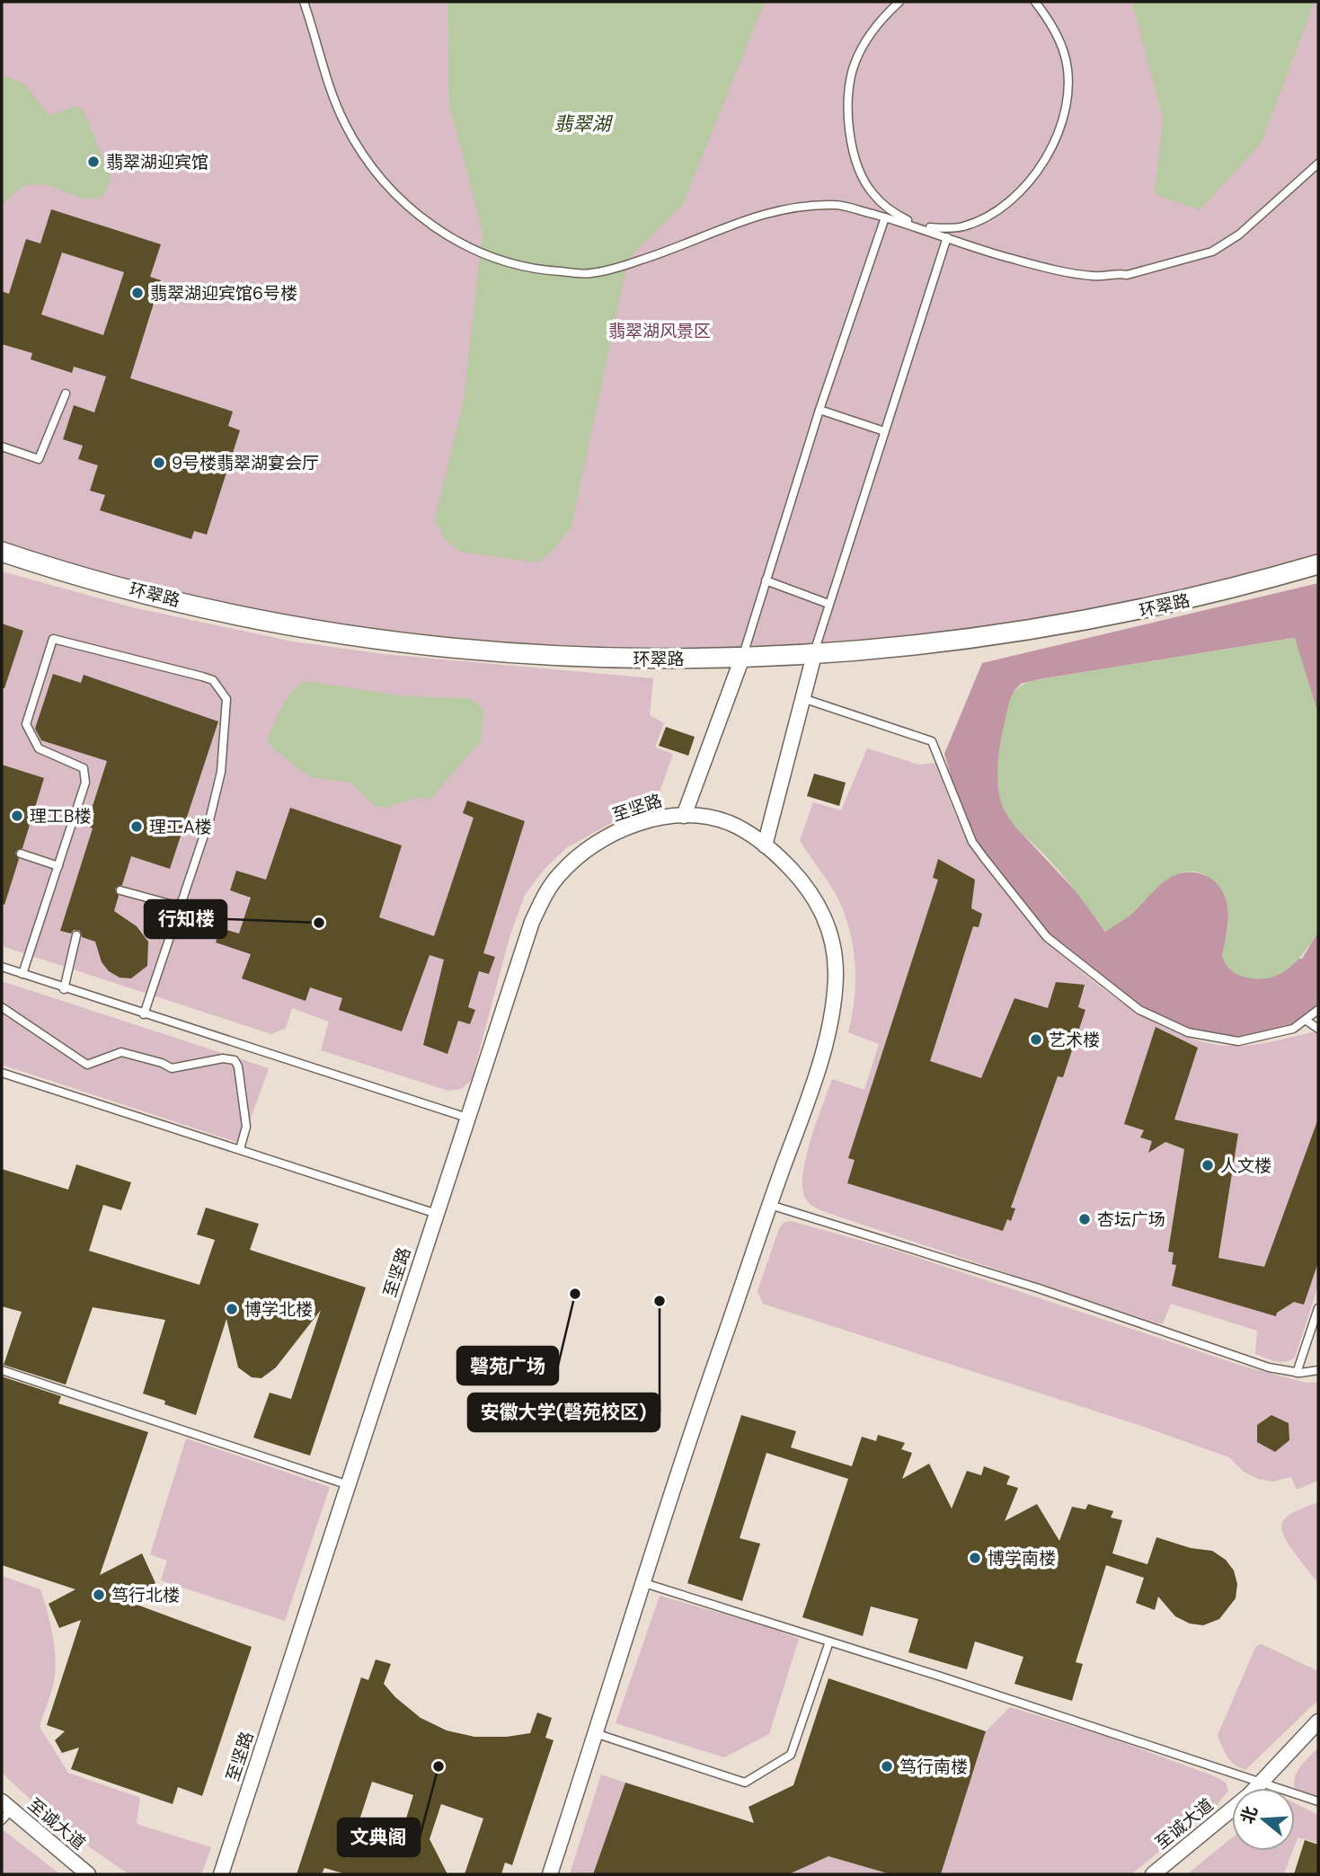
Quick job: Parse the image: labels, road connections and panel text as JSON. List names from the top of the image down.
{
  "streets": {
    "street": ["环翠路", "至坚路", "至诚大道"]
  },
  "water": ["翡翠湖"],
  "parks": ["翡翠湖风景区"],
  "places": [
    "翡翠湖迎宾馆",
    "翡翠湖迎宾馆6号楼",
    "9号楼翡翠湖宴会厅",
    "理工B楼",
    "理工A楼",
    "行知楼",
    "艺术楼",
    "人文楼",
    "杏坛广场",
    "磬苑广场",
    "安徽大学(磬苑校区)",
    "博学北楼",
    "博学南楼",
    "笃行北楼",
    "文典阁",
    "笃行南楼"
  ],
  "north": "left"
}
